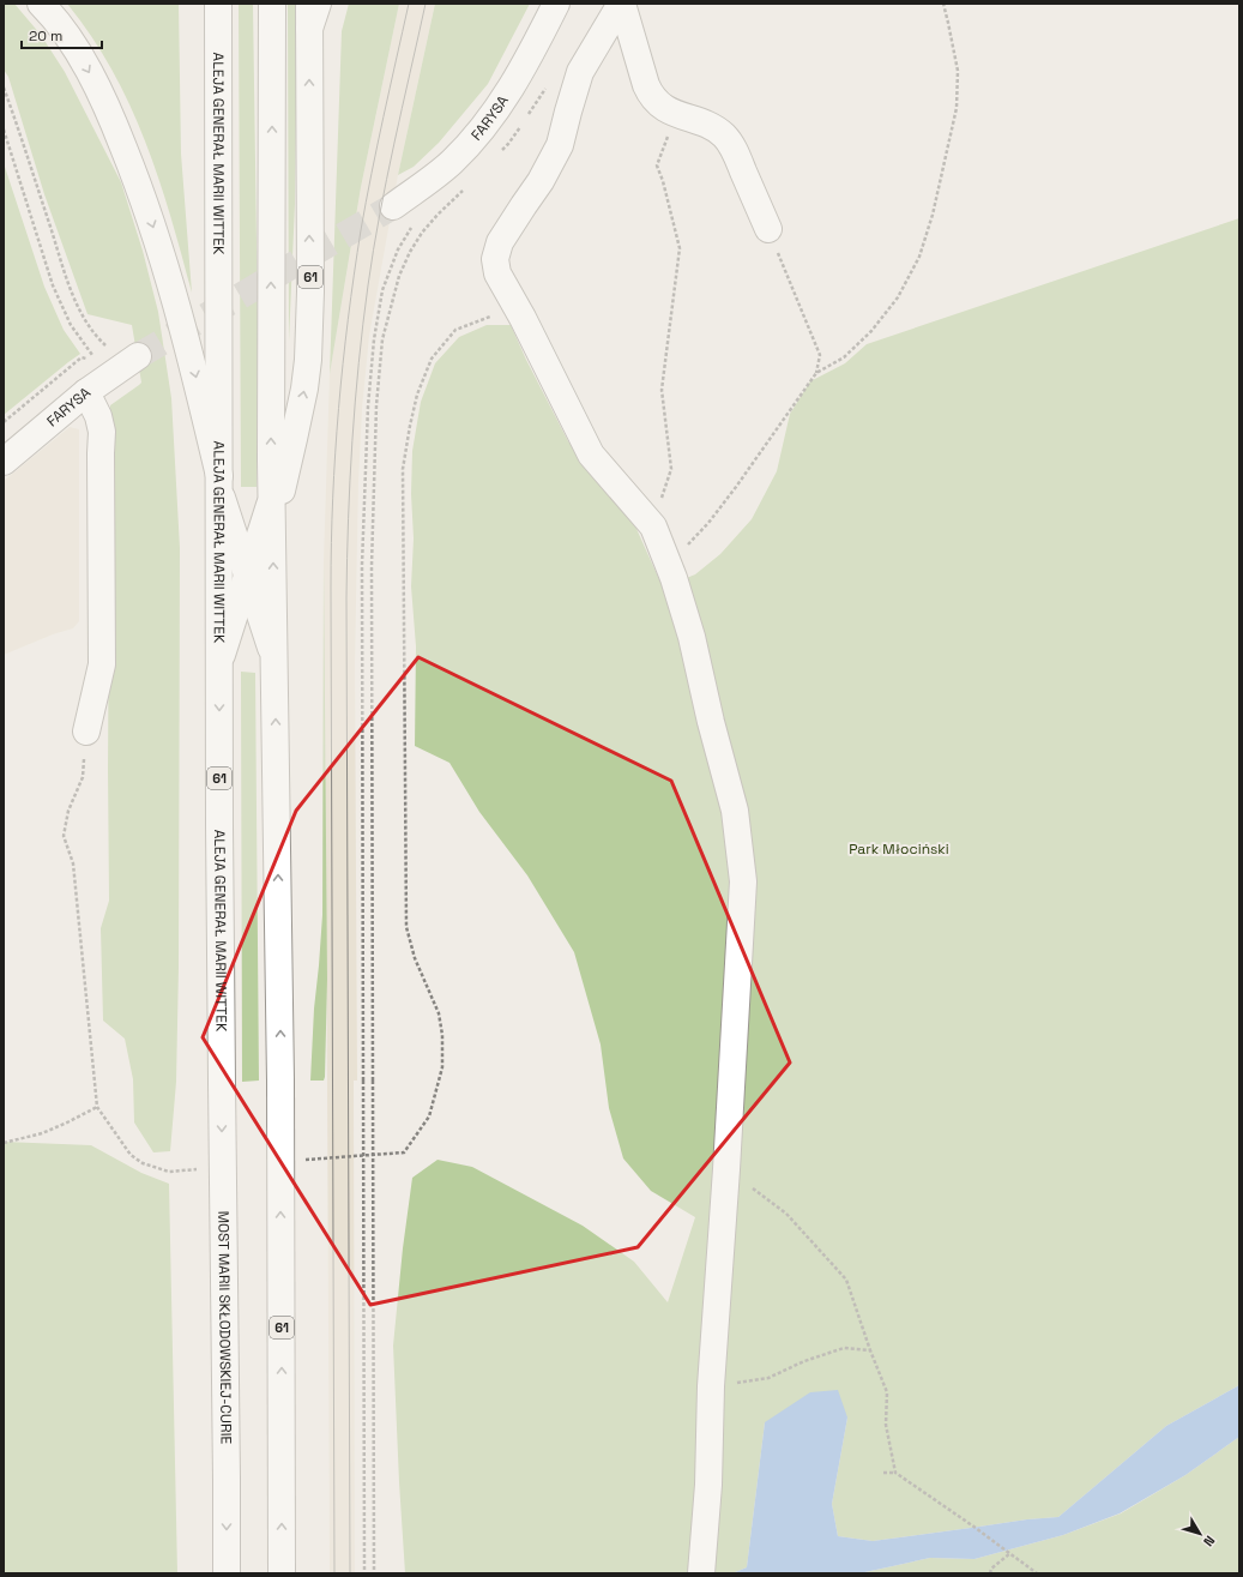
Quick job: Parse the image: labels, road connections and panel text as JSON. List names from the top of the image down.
{
  "streets": {
    "main road": [
      "FARYSA",
      "ALEJA GENERAŁ MARII WITTEK",
      "61",
      "MOST MARII SKŁODOWSKIEJ-CURIE"
    ]
  },
  "crossings": [
    ["ALEJA GENERAŁ MARII WITTEK", "MOST MARII SKŁODOWSKIEJ-CURIE"]
  ],
  "parks": ["Park Młociński"],
  "scale_bar": "20 m",
  "north": "bottom right"
}
